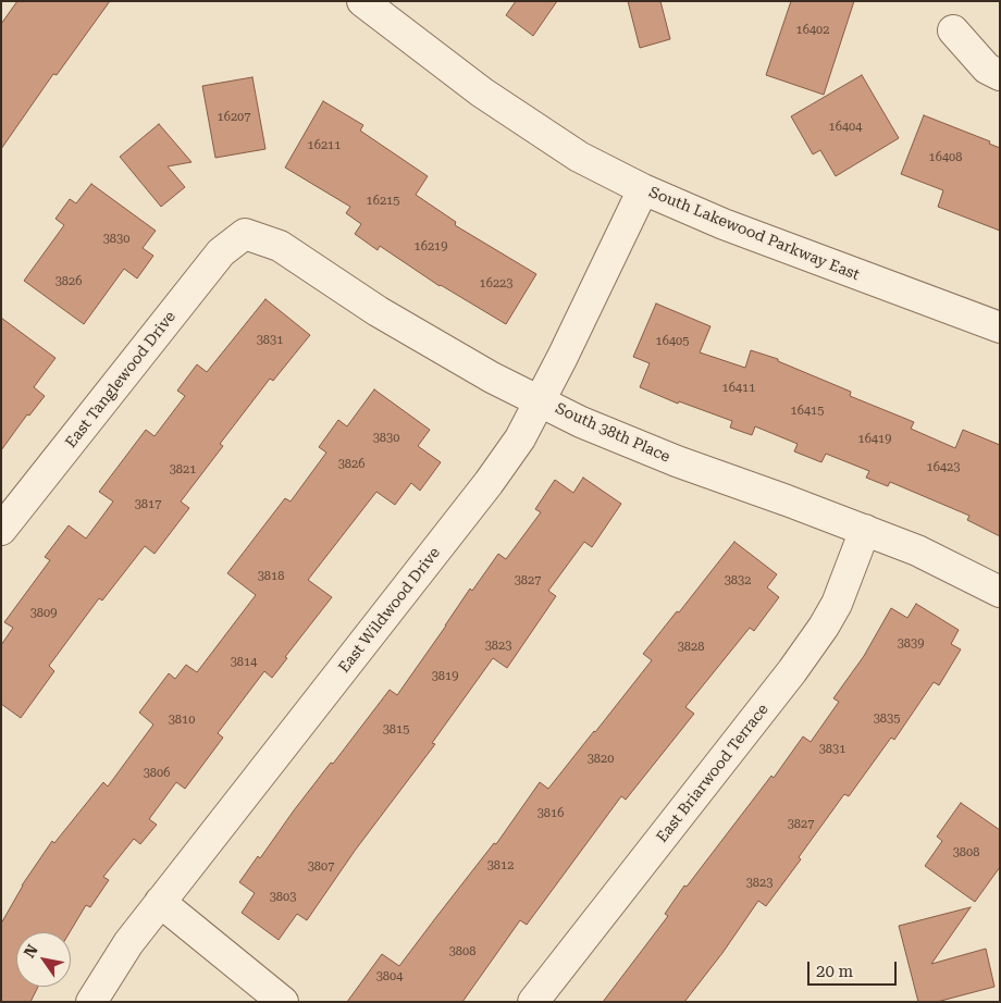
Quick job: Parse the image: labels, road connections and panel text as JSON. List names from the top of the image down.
{
  "streets": {
    "street": [
      "South Lakewood Parkway East",
      "East Tanglewood Drive",
      "South 38th Place",
      "East Wildwood Drive",
      "East Briarwood Terrace"
    ]
  },
  "crossings": [
    ["South Lakewood Parkway East", "East Wildwood Drive"],
    ["East Tanglewood Drive", "South 38th Place"],
    ["South 38th Place", "East Wildwood Drive"],
    ["South 38th Place", "East Briarwood Terrace"]
  ],
  "house_numbers": [
    "16402",
    "16207",
    "16404",
    "16211",
    "16408",
    "16215",
    "3830",
    "16219",
    "3826",
    "16223",
    "3831",
    "16405",
    "16411",
    "16415",
    "3830",
    "16419",
    "3826",
    "16423",
    "3821",
    "3817",
    "3818",
    "3827",
    "3832",
    "3809",
    "3839",
    "3823",
    "3828",
    "3814",
    "3819",
    "3835",
    "3810",
    "3815",
    "3831",
    "3820",
    "3806",
    "3816",
    "3827",
    "3808",
    "3812",
    "3807",
    "3823",
    "3803",
    "3808",
    "3804"
  ],
  "scale_bar": "20 m",
  "north": "top left"
}
